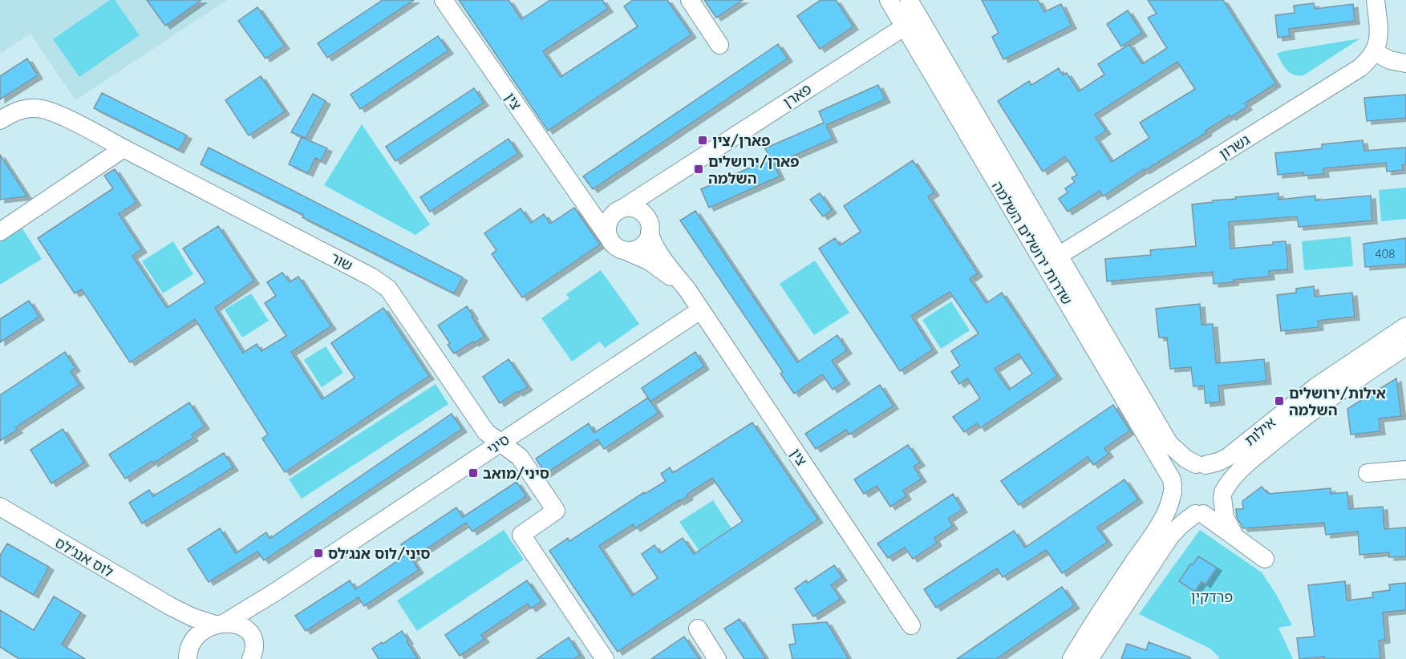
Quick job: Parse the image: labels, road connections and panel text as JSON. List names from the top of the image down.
{
  "streets": {
    "street": [
      "פארן",
      "צין",
      "גשרון",
      "שדרות ירושלים השלמה",
      "שור",
      "אילות",
      "סיני",
      "לוס אנג'לס"
    ]
  },
  "crossings": [
    ["פארן", "צין"],
    ["פארן", "שדרות ירושלים השלמה"],
    ["צין", "סיני"],
    ["גשרון", "שדרות ירושלים השלמה"],
    ["שדרות ירושלים השלמה", "אילות"],
    ["שור", "סיני"],
    ["סיני", "לוס אנג'לס"]
  ],
  "parks": ["פרדקין"],
  "places": {
    "transit": [
      "פארן/צין",
      "פארן/ירושלים השלמה",
      "אילות/ירושלים השלמה",
      "סיני/מואב",
      "סיני/לוס אנג׳לס"
    ]
  },
  "house_numbers": ["408"]
}
